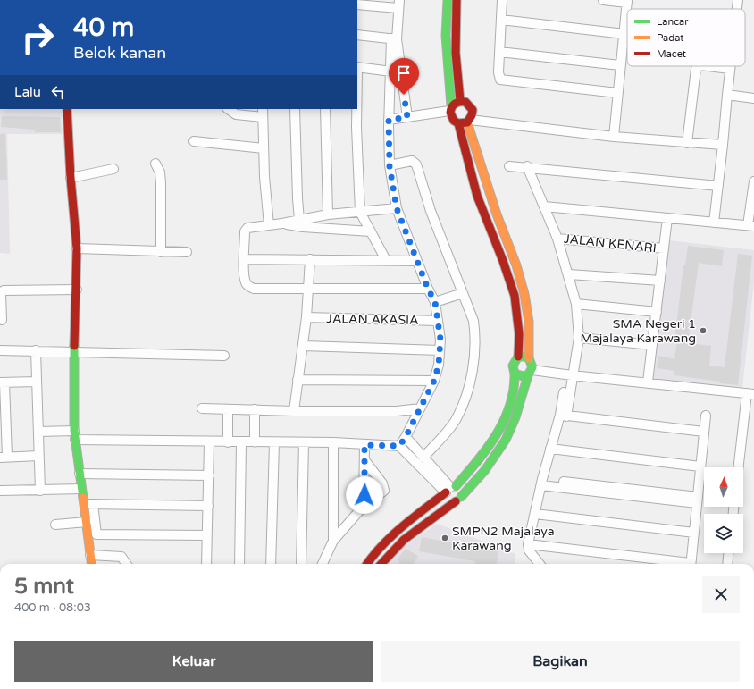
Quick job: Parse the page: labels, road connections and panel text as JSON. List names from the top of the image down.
{
  "streets": {
    "street": ["JALAN KENARI", "JALAN AKASIA"]
  },
  "places": ["SMA Negeri 1 Majalaya Karawang", "SMPN2 Majalaya Karawang"],
  "legend": ["Lancar", "Padat", "Macet"],
  "north": "top",
  "page": {
    "turn": ["40 m", "Belok kanan"],
    "then": "Lalu",
    "heading": ["5 mnt", "400 m · 08:03"],
    "buttons": ["Keluar", "Bagikan"]
  }
}
